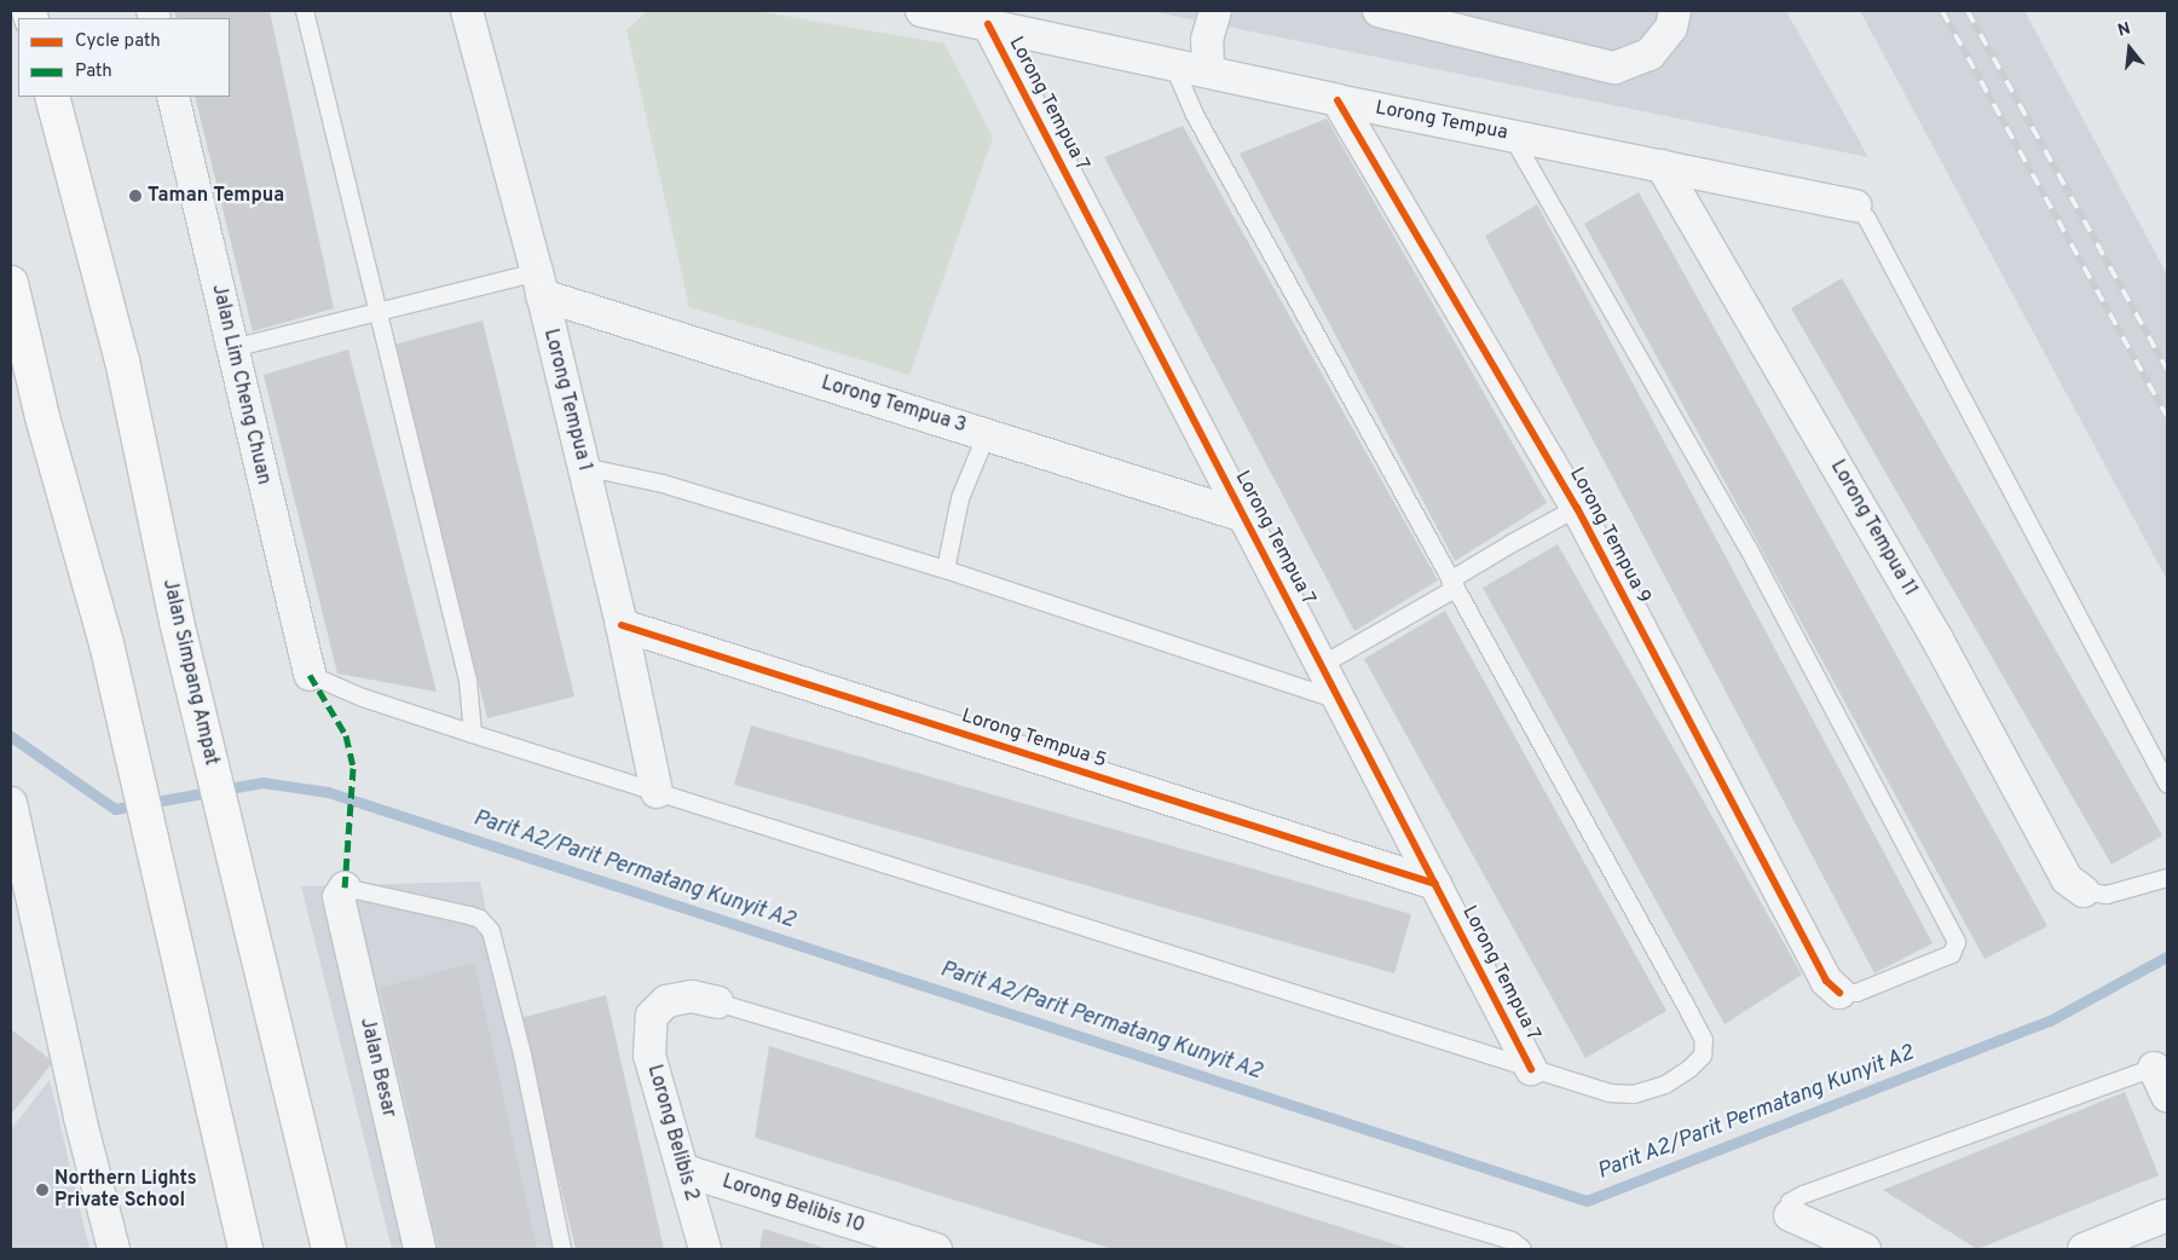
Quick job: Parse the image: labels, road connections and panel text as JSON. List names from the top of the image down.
{
  "streets": {
    "highway": ["Jalan Simpang Ampat"],
    "street": [
      "Lorong Tempua 7",
      "Lorong Tempua",
      "Jalan Lim Cheng Chuan",
      "Lorong Tempua 1",
      "Lorong Tempua 3",
      "Lorong Tempua 11",
      "Lorong Tempua 9",
      "Lorong Tempua 5",
      "Jalan Besar",
      "Lorong Belibis 2",
      "Lorong Belibis 10"
    ]
  },
  "crossings": [
    ["Lorong Tempua 7", "Lorong Tempua"],
    ["Lorong Tempua 7", "Lorong Tempua 3"],
    ["Lorong Tempua 7", "Lorong Tempua 5"],
    ["Lorong Tempua", "Lorong Tempua 11"],
    ["Lorong Tempua", "Lorong Tempua 9"],
    ["Lorong Tempua 1", "Lorong Tempua 3"],
    ["Lorong Tempua 1", "Lorong Tempua 5"],
    ["Lorong Belibis 2", "Lorong Belibis 10"]
  ],
  "water": ["Parit A2/Parit Permatang Kunyit A2"],
  "places": ["Taman Tempua", "Northern Lights Private School"],
  "legend": ["Cycle path", "Path"],
  "north": "top"
}
